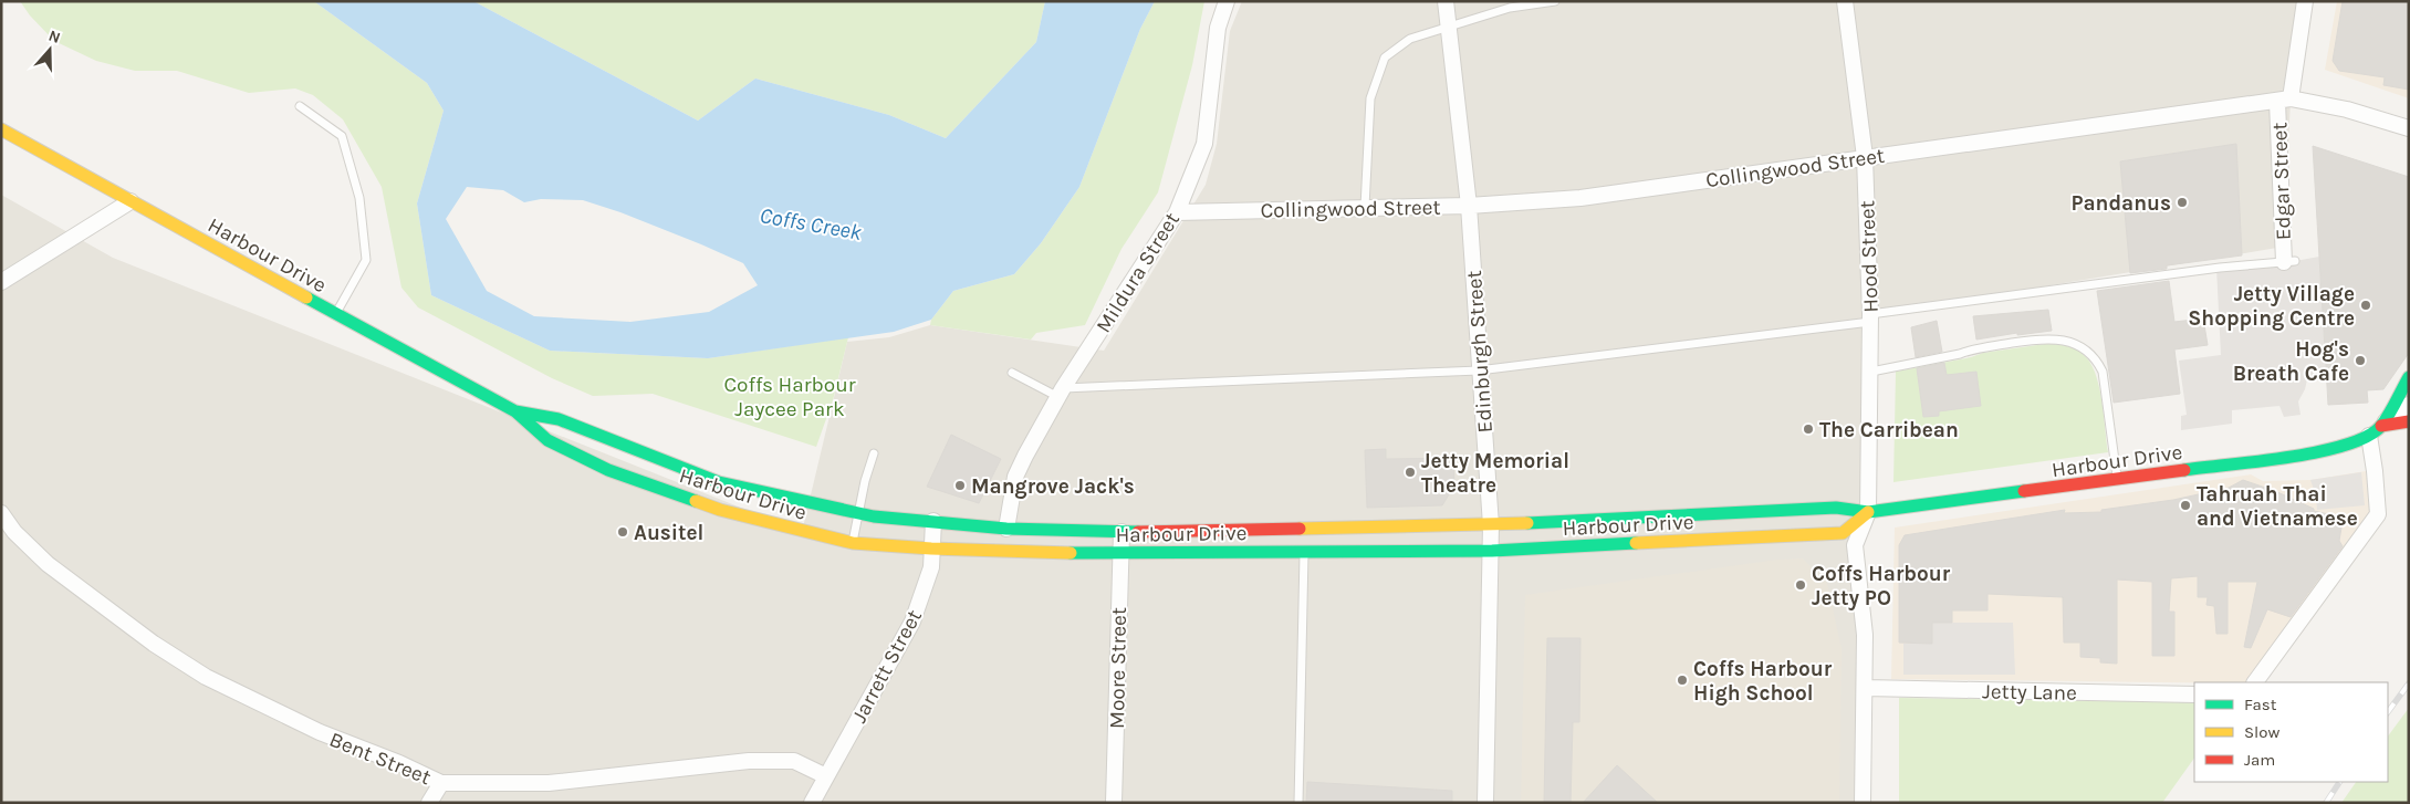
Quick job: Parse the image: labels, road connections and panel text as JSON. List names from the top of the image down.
{
  "streets": {
    "street": [
      "Collingwood Street",
      "Edgar Street",
      "Harbour Drive",
      "Hood Street",
      "Mildura Street",
      "Edinburgh Street",
      "Jarrett Street",
      "Moore Street",
      "Jetty Lane",
      "Bent Street"
    ]
  },
  "crossings": [
    ["Collingwood Street", "Edgar Street"],
    ["Collingwood Street", "Hood Street"],
    ["Collingwood Street", "Mildura Street"],
    ["Collingwood Street", "Edinburgh Street"],
    ["Harbour Drive", "Hood Street"],
    ["Harbour Drive", "Mildura Street"],
    ["Harbour Drive", "Edinburgh Street"],
    ["Harbour Drive", "Jarrett Street"],
    ["Harbour Drive", "Moore Street"],
    ["Jarrett Street", "Bent Street"]
  ],
  "water": ["Coffs Creek"],
  "parks": ["Coffs Harbour Jaycee Park"],
  "places": [
    "Pandanus",
    "Jetty Village Shopping Centre",
    "Hog's Breath Cafe",
    "The Carribean",
    "Jetty Memorial Theatre",
    "Mangrove Jack's",
    "Tahruah Thai and Vietnamese",
    "Ausitel",
    "Coffs Harbour Jetty PO",
    "Coffs Harbour High School"
  ],
  "legend": ["Fast", "Slow", "Jam"],
  "north": "top"
}
